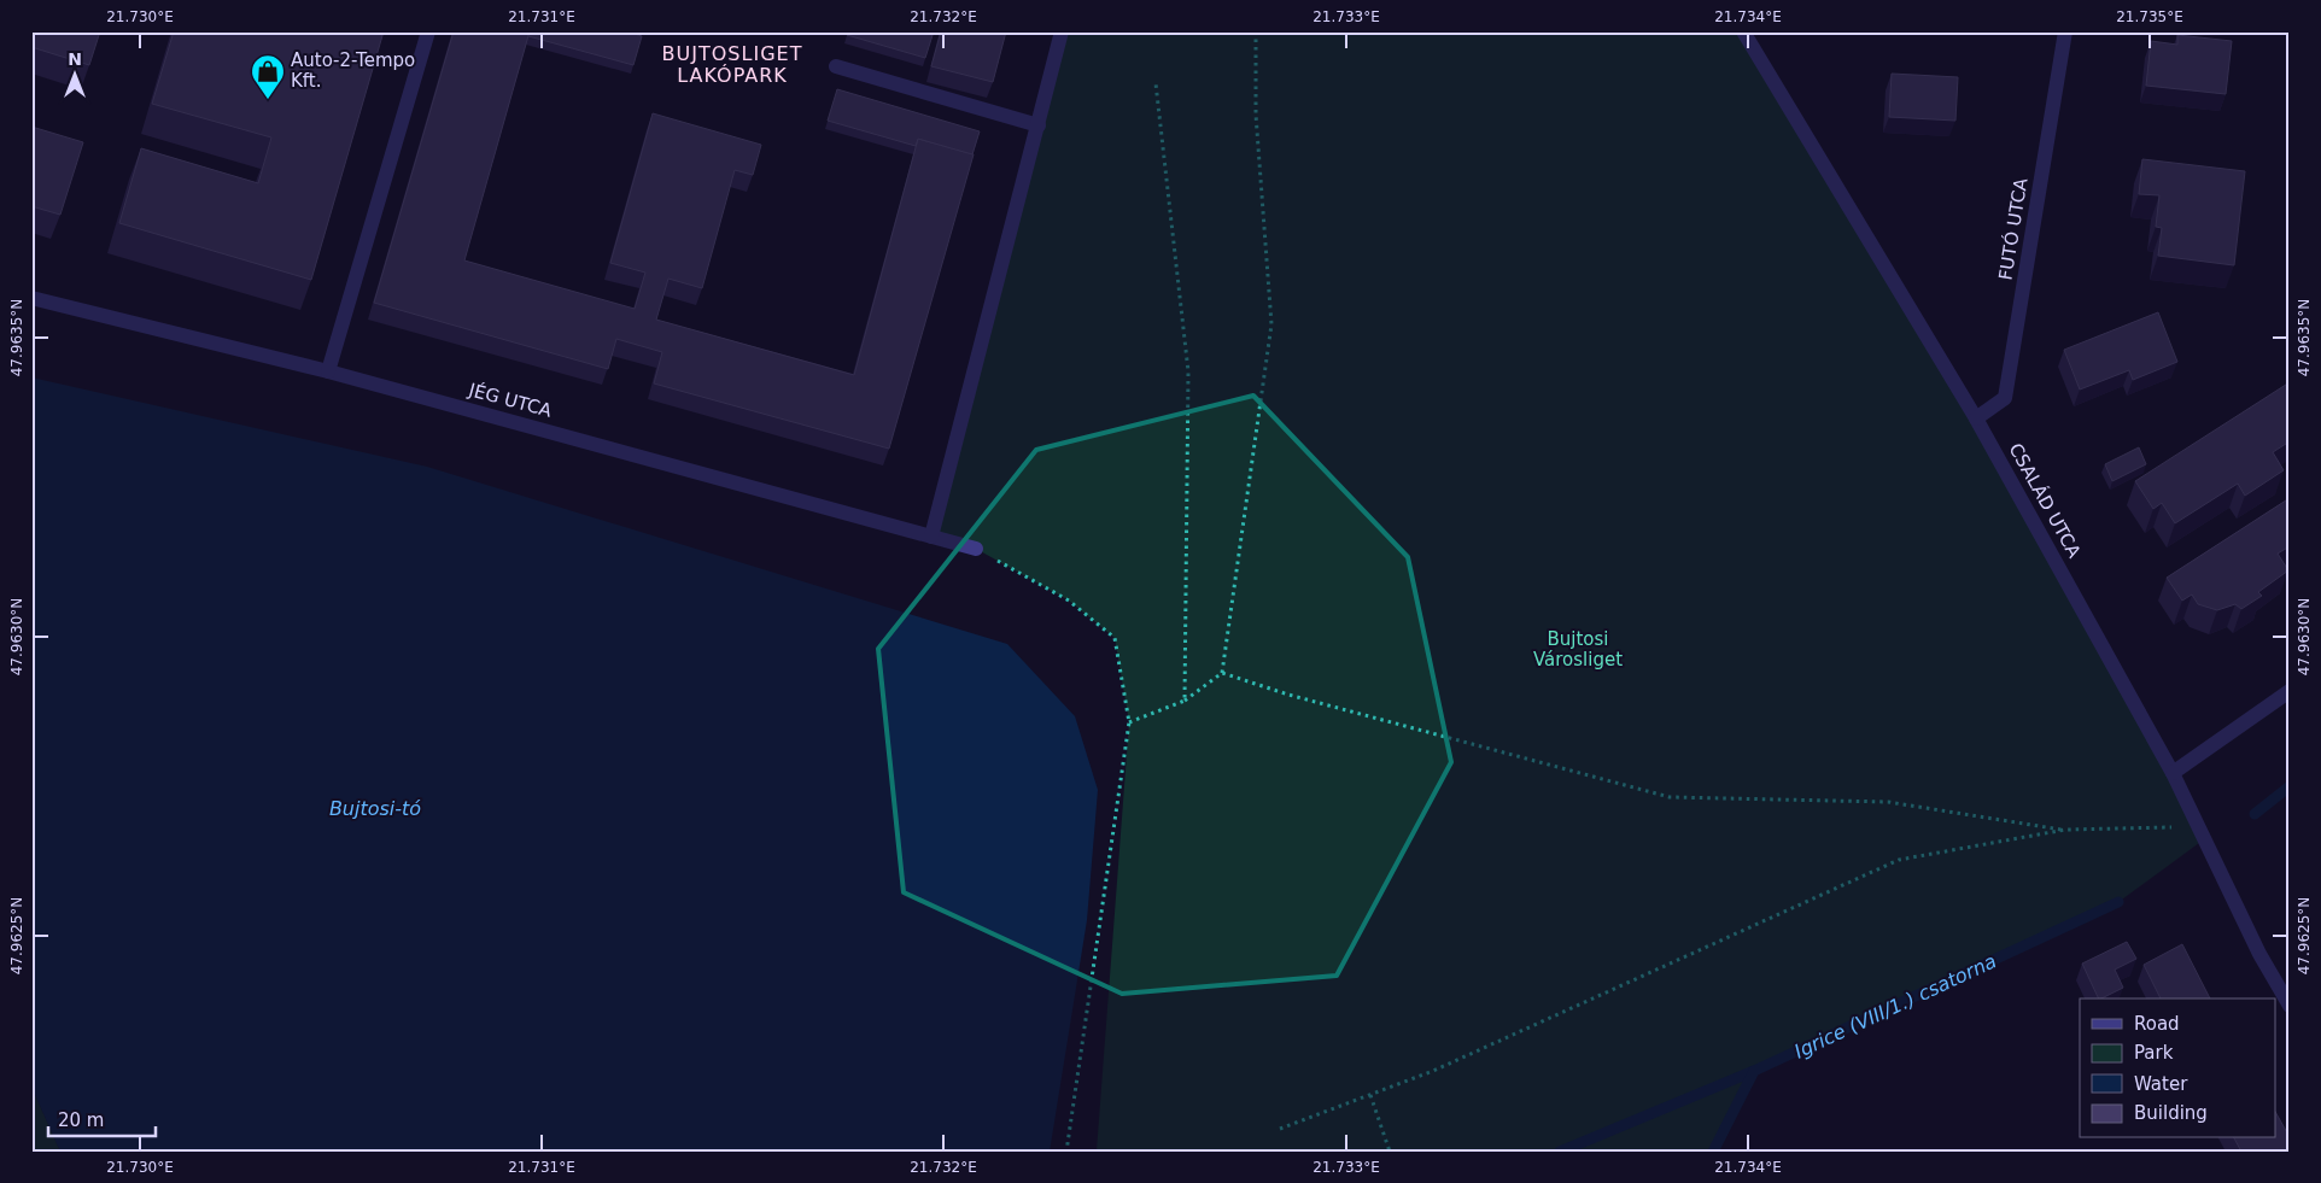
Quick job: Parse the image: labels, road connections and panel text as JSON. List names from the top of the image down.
{
  "streets": {
    "street": ["FUTÓ UTCA", "JÉG UTCA", "CSALÁD UTCA"]
  },
  "crossings": [
    ["FUTÓ UTCA", "CSALÁD UTCA"]
  ],
  "districts": ["BUJTOSLIGET LAKÓPARK"],
  "water": ["Bujtosi-tó", "Igrice (VIII/1.) csatorna"],
  "parks": ["Bujtosi Városliget"],
  "places": {
    "shop": ["Auto-2-Tempo Kft."]
  },
  "legend": [
    "Road",
    "Park",
    "Water",
    "Building"
  ],
  "scale_bar": "20 m",
  "north": "top",
  "coordinates": [
    "21.730°E",
    "21.731°E",
    "21.732°E",
    "21.733°E",
    "21.734°E",
    "21.735°E",
    "47.9635°N",
    "47.9630°N",
    "47.9625°N"
  ]
}
